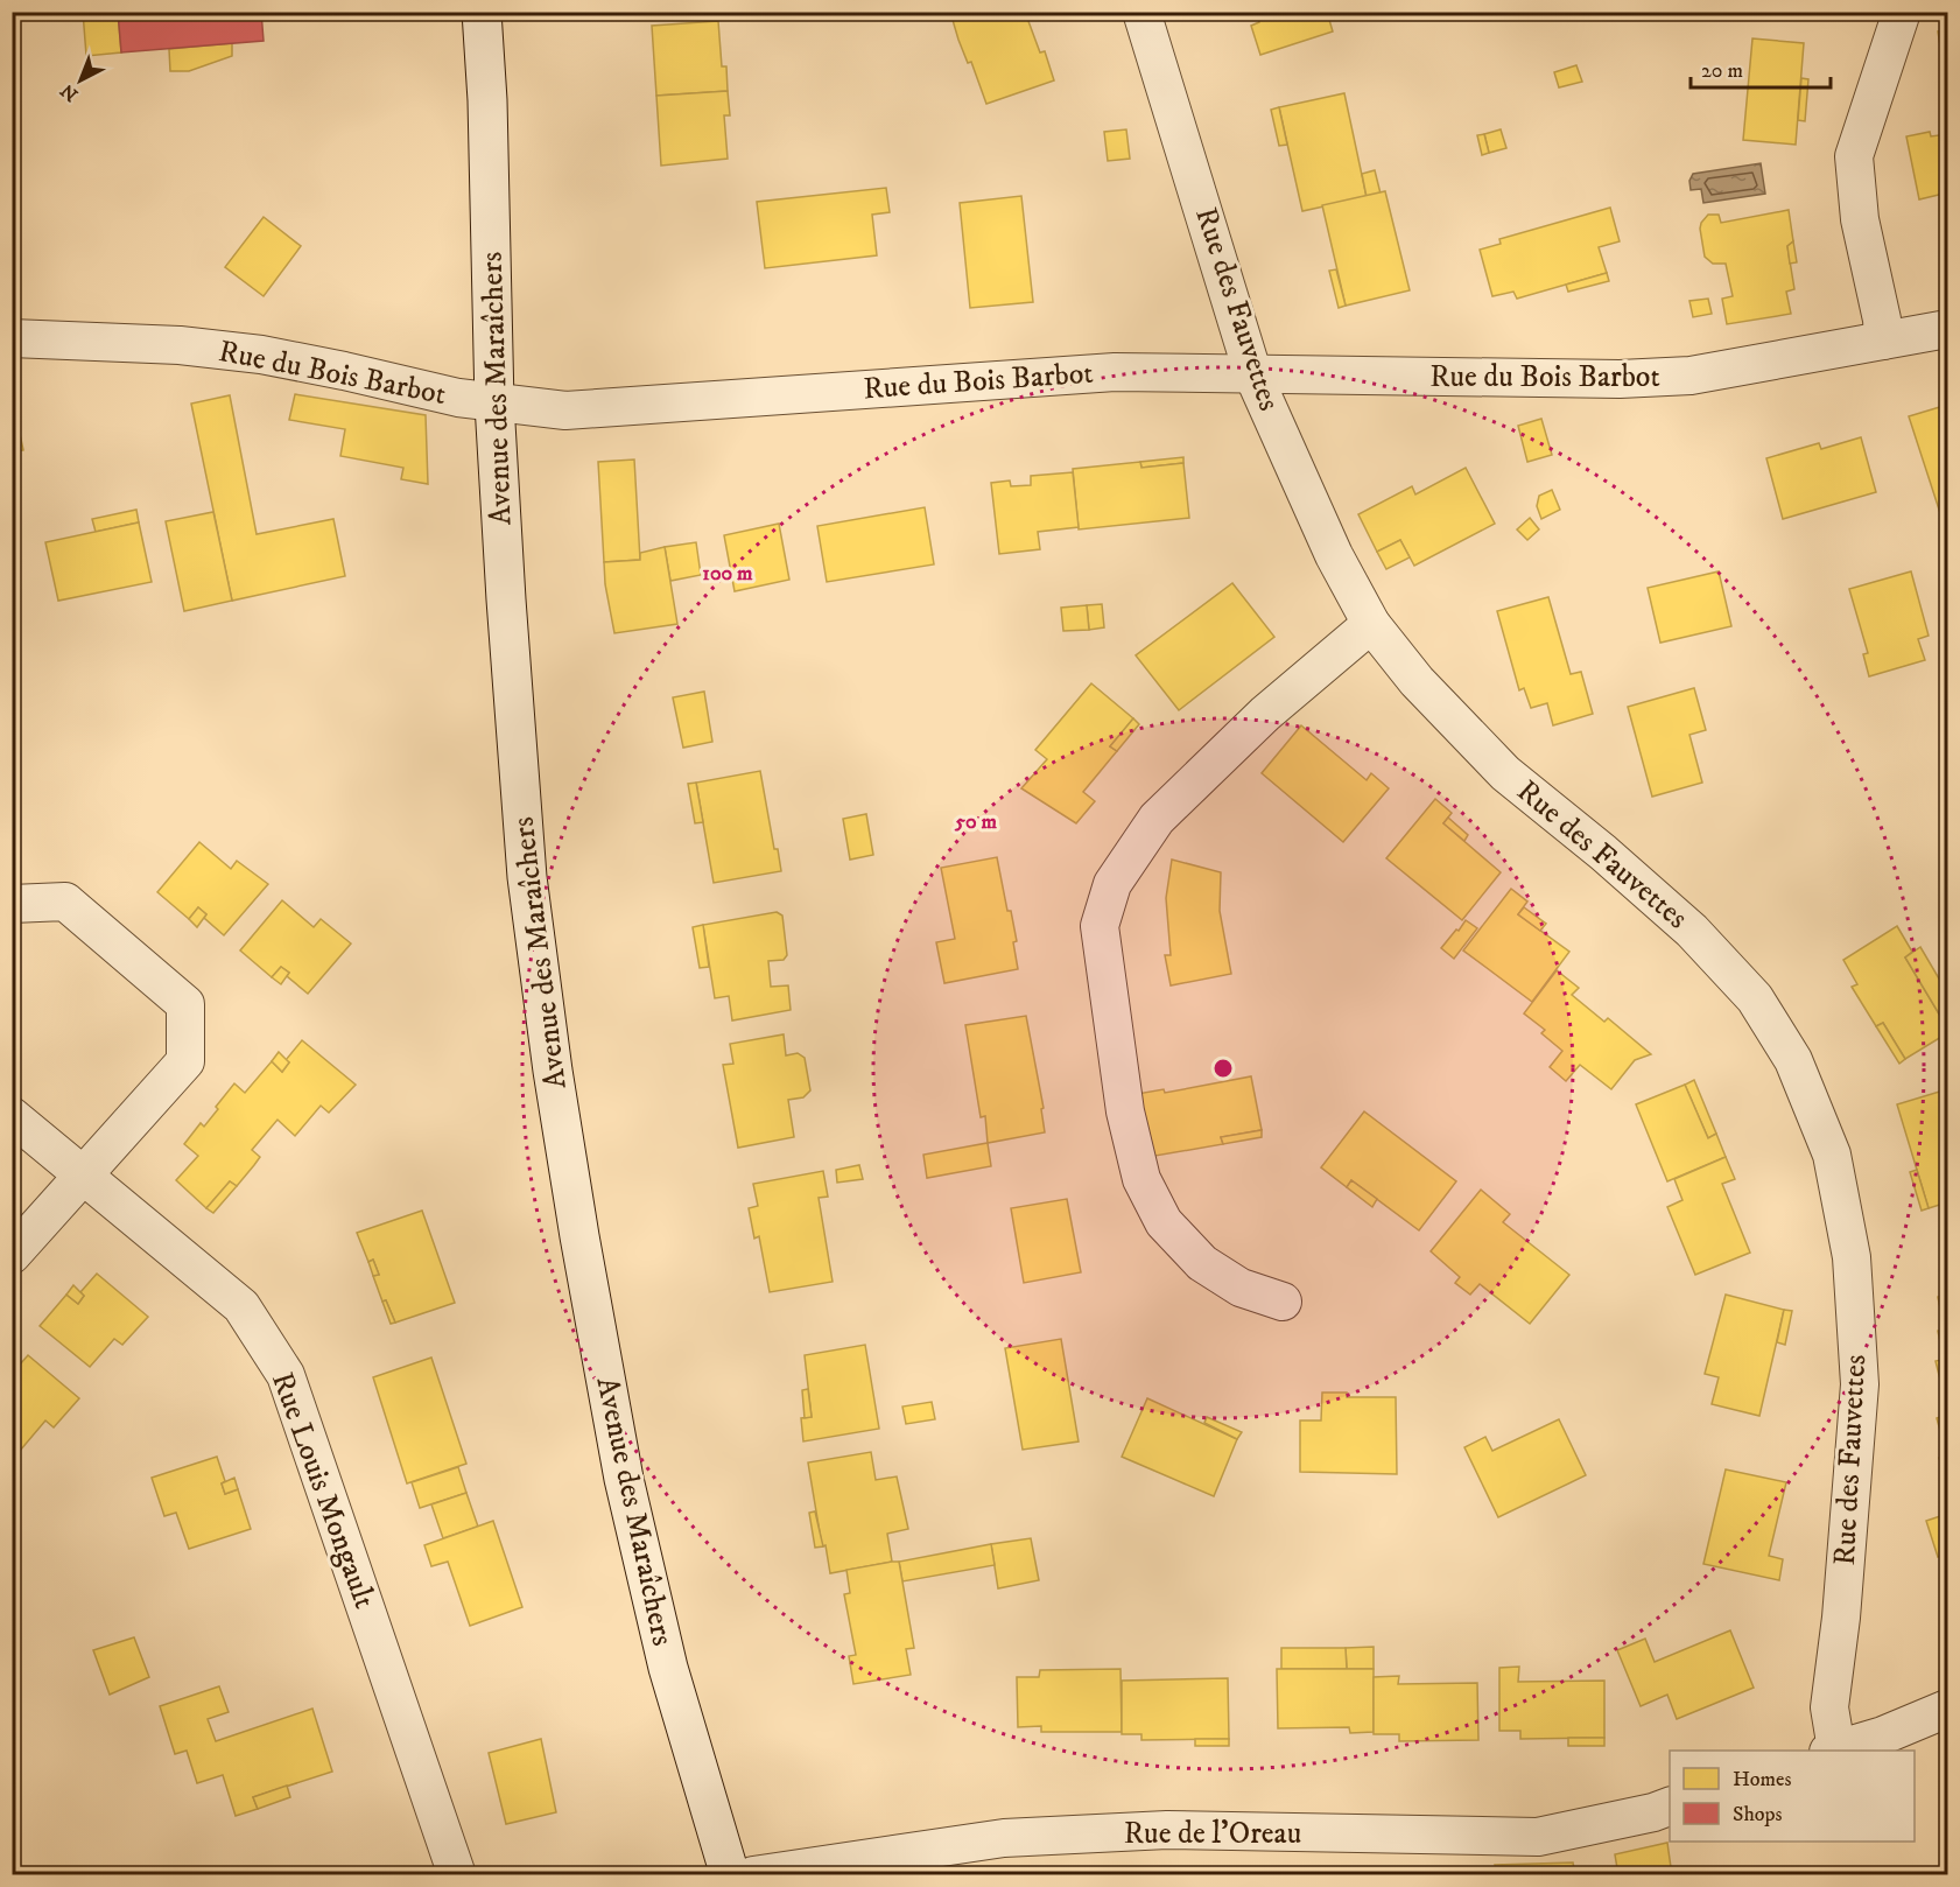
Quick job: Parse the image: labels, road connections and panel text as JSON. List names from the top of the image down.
{
  "streets": {
    "street": [
      "Rue des Fauvettes",
      "Rue du Bois Barbot",
      "Avenue des Maraîchers",
      "Rue Louis Mongault",
      "Rue de l'Oreau"
    ]
  },
  "crossings": [
    ["Rue des Fauvettes", "Rue du Bois Barbot"],
    ["Rue du Bois Barbot", "Avenue des Maraîchers"]
  ],
  "legend": ["Homes", "Shops"],
  "scale_bar": "20 m",
  "north": "bottom left",
  "rings": ["100 m", "50 m"]
}
